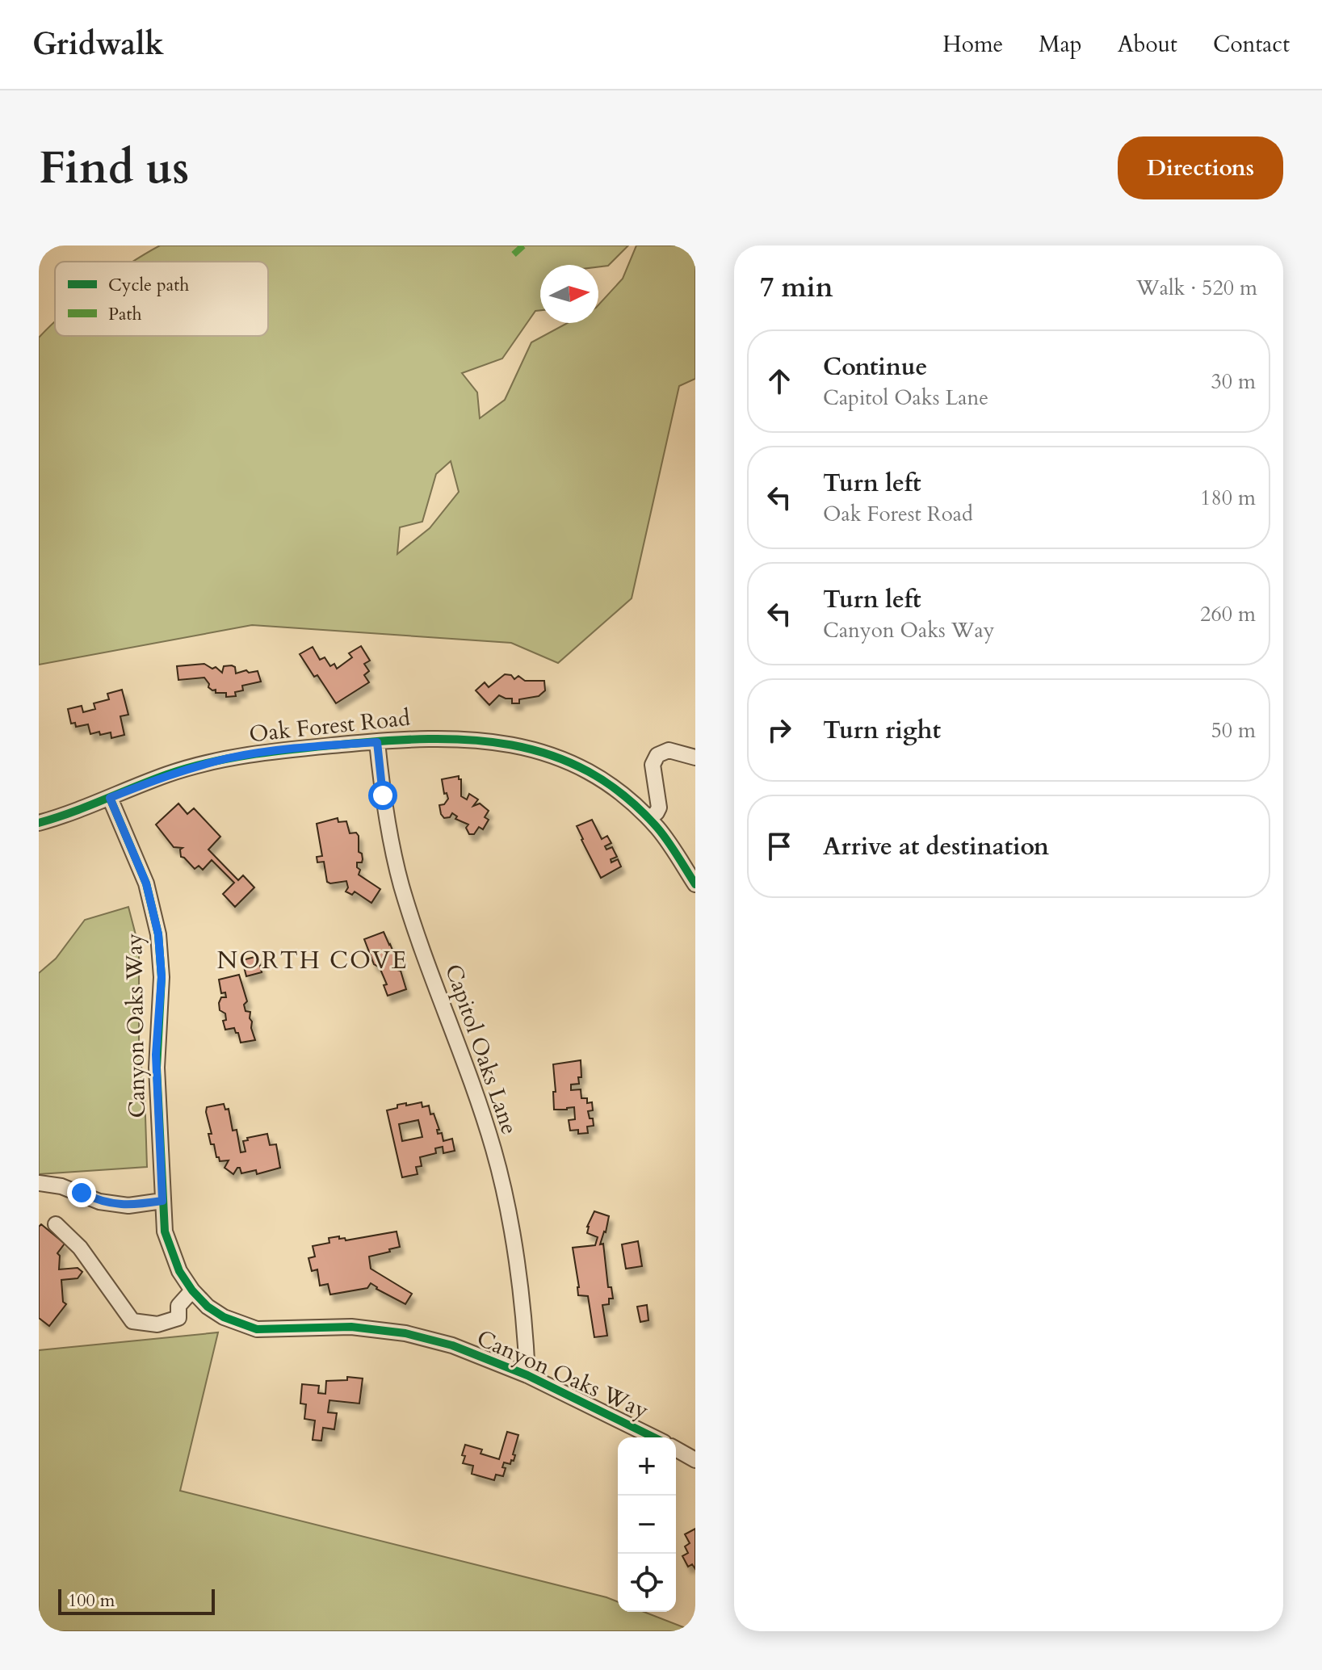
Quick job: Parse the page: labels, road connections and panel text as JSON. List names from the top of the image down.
{
  "streets": {
    "street": ["Oak Forest Road", "Canyon Oaks Way", "Capitol Oaks Lane"]
  },
  "crossings": [
    ["Oak Forest Road", "Canyon Oaks Way"],
    ["Oak Forest Road", "Capitol Oaks Lane"],
    ["Canyon Oaks Way", "Capitol Oaks Lane"]
  ],
  "districts": ["NORTH COVE"],
  "legend": ["Cycle path", "Path"],
  "scale_bar": "100 m",
  "north": "right",
  "page": {
    "header": "Gridwalk",
    "nav": [
      "Home",
      "Map",
      "About",
      "Contact"
    ],
    "buttons": "Directions",
    "title": "Find us",
    "heading": ["7 min", "Walk · 520 m"],
    "list": [
      ["Continue", "Capitol Oaks Lane", "30 m"],
      ["Turn left", "Oak Forest Road", "180 m"],
      ["Turn left", "Canyon Oaks Way", "260 m"],
      ["Turn right", "50 m"],
      "Arrive at destination"
    ],
    "map_buttons": ["+", "−"],
    "scale": "100 m"
  }
}
